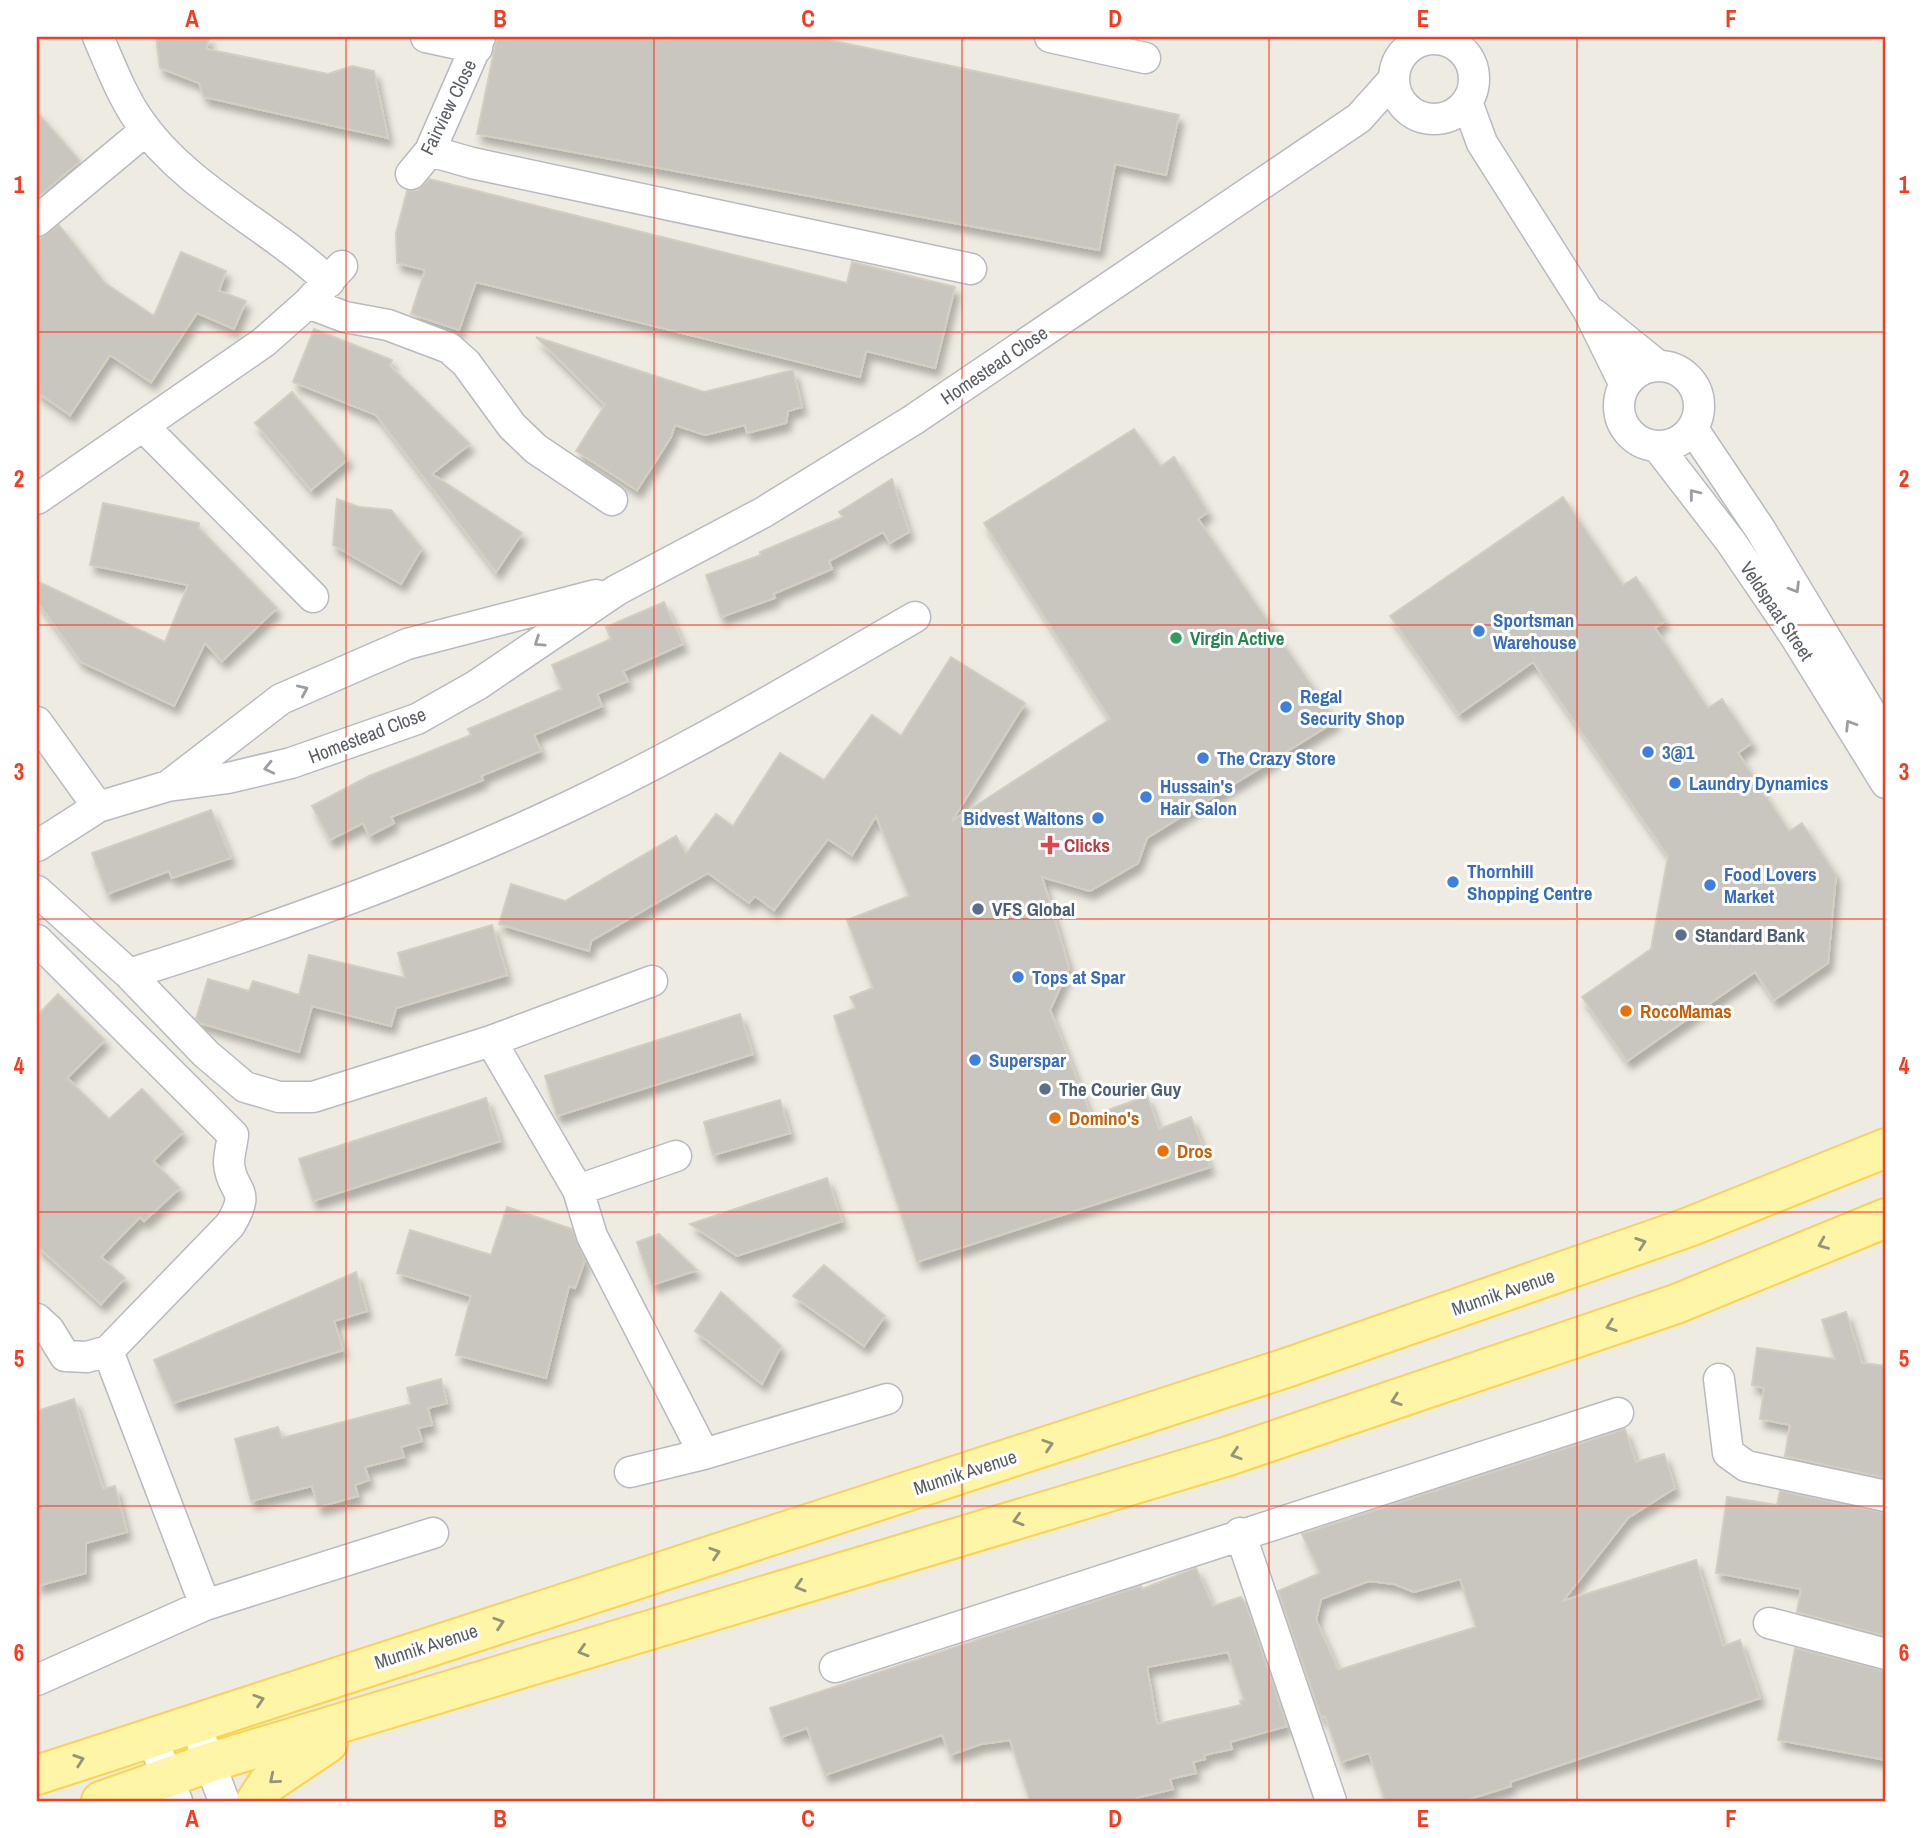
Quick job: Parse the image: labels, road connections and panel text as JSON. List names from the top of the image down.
{
  "streets": {
    "main road": ["Munnik Avenue"],
    "street": ["Fairview Close", "Homestead Close", "Veldspaat Street"]
  },
  "places": {
    "other": [
      "Sportsman Warehouse",
      "Virgin Active",
      "Regal Security Shop",
      "3@1",
      "The Crazy Store",
      "Laundry Dynamics",
      "Hussain's Hair Salon",
      "Bidvest Waltons",
      "Thornhill Shopping Centre",
      "Food Lovers Market",
      "VFS Global",
      "Standard Bank",
      "Tops at Spar",
      "RocoMamas",
      "Superspar",
      "The Courier Guy",
      "Domino's",
      "Dros"
    ],
    "health": ["Clicks"]
  },
  "grid": {
    "columns": [
      "A",
      "B",
      "C",
      "D",
      "E",
      "F"
    ],
    "rows": [
      "1",
      "2",
      "3",
      "4",
      "5",
      "6"
    ]
  }
}
